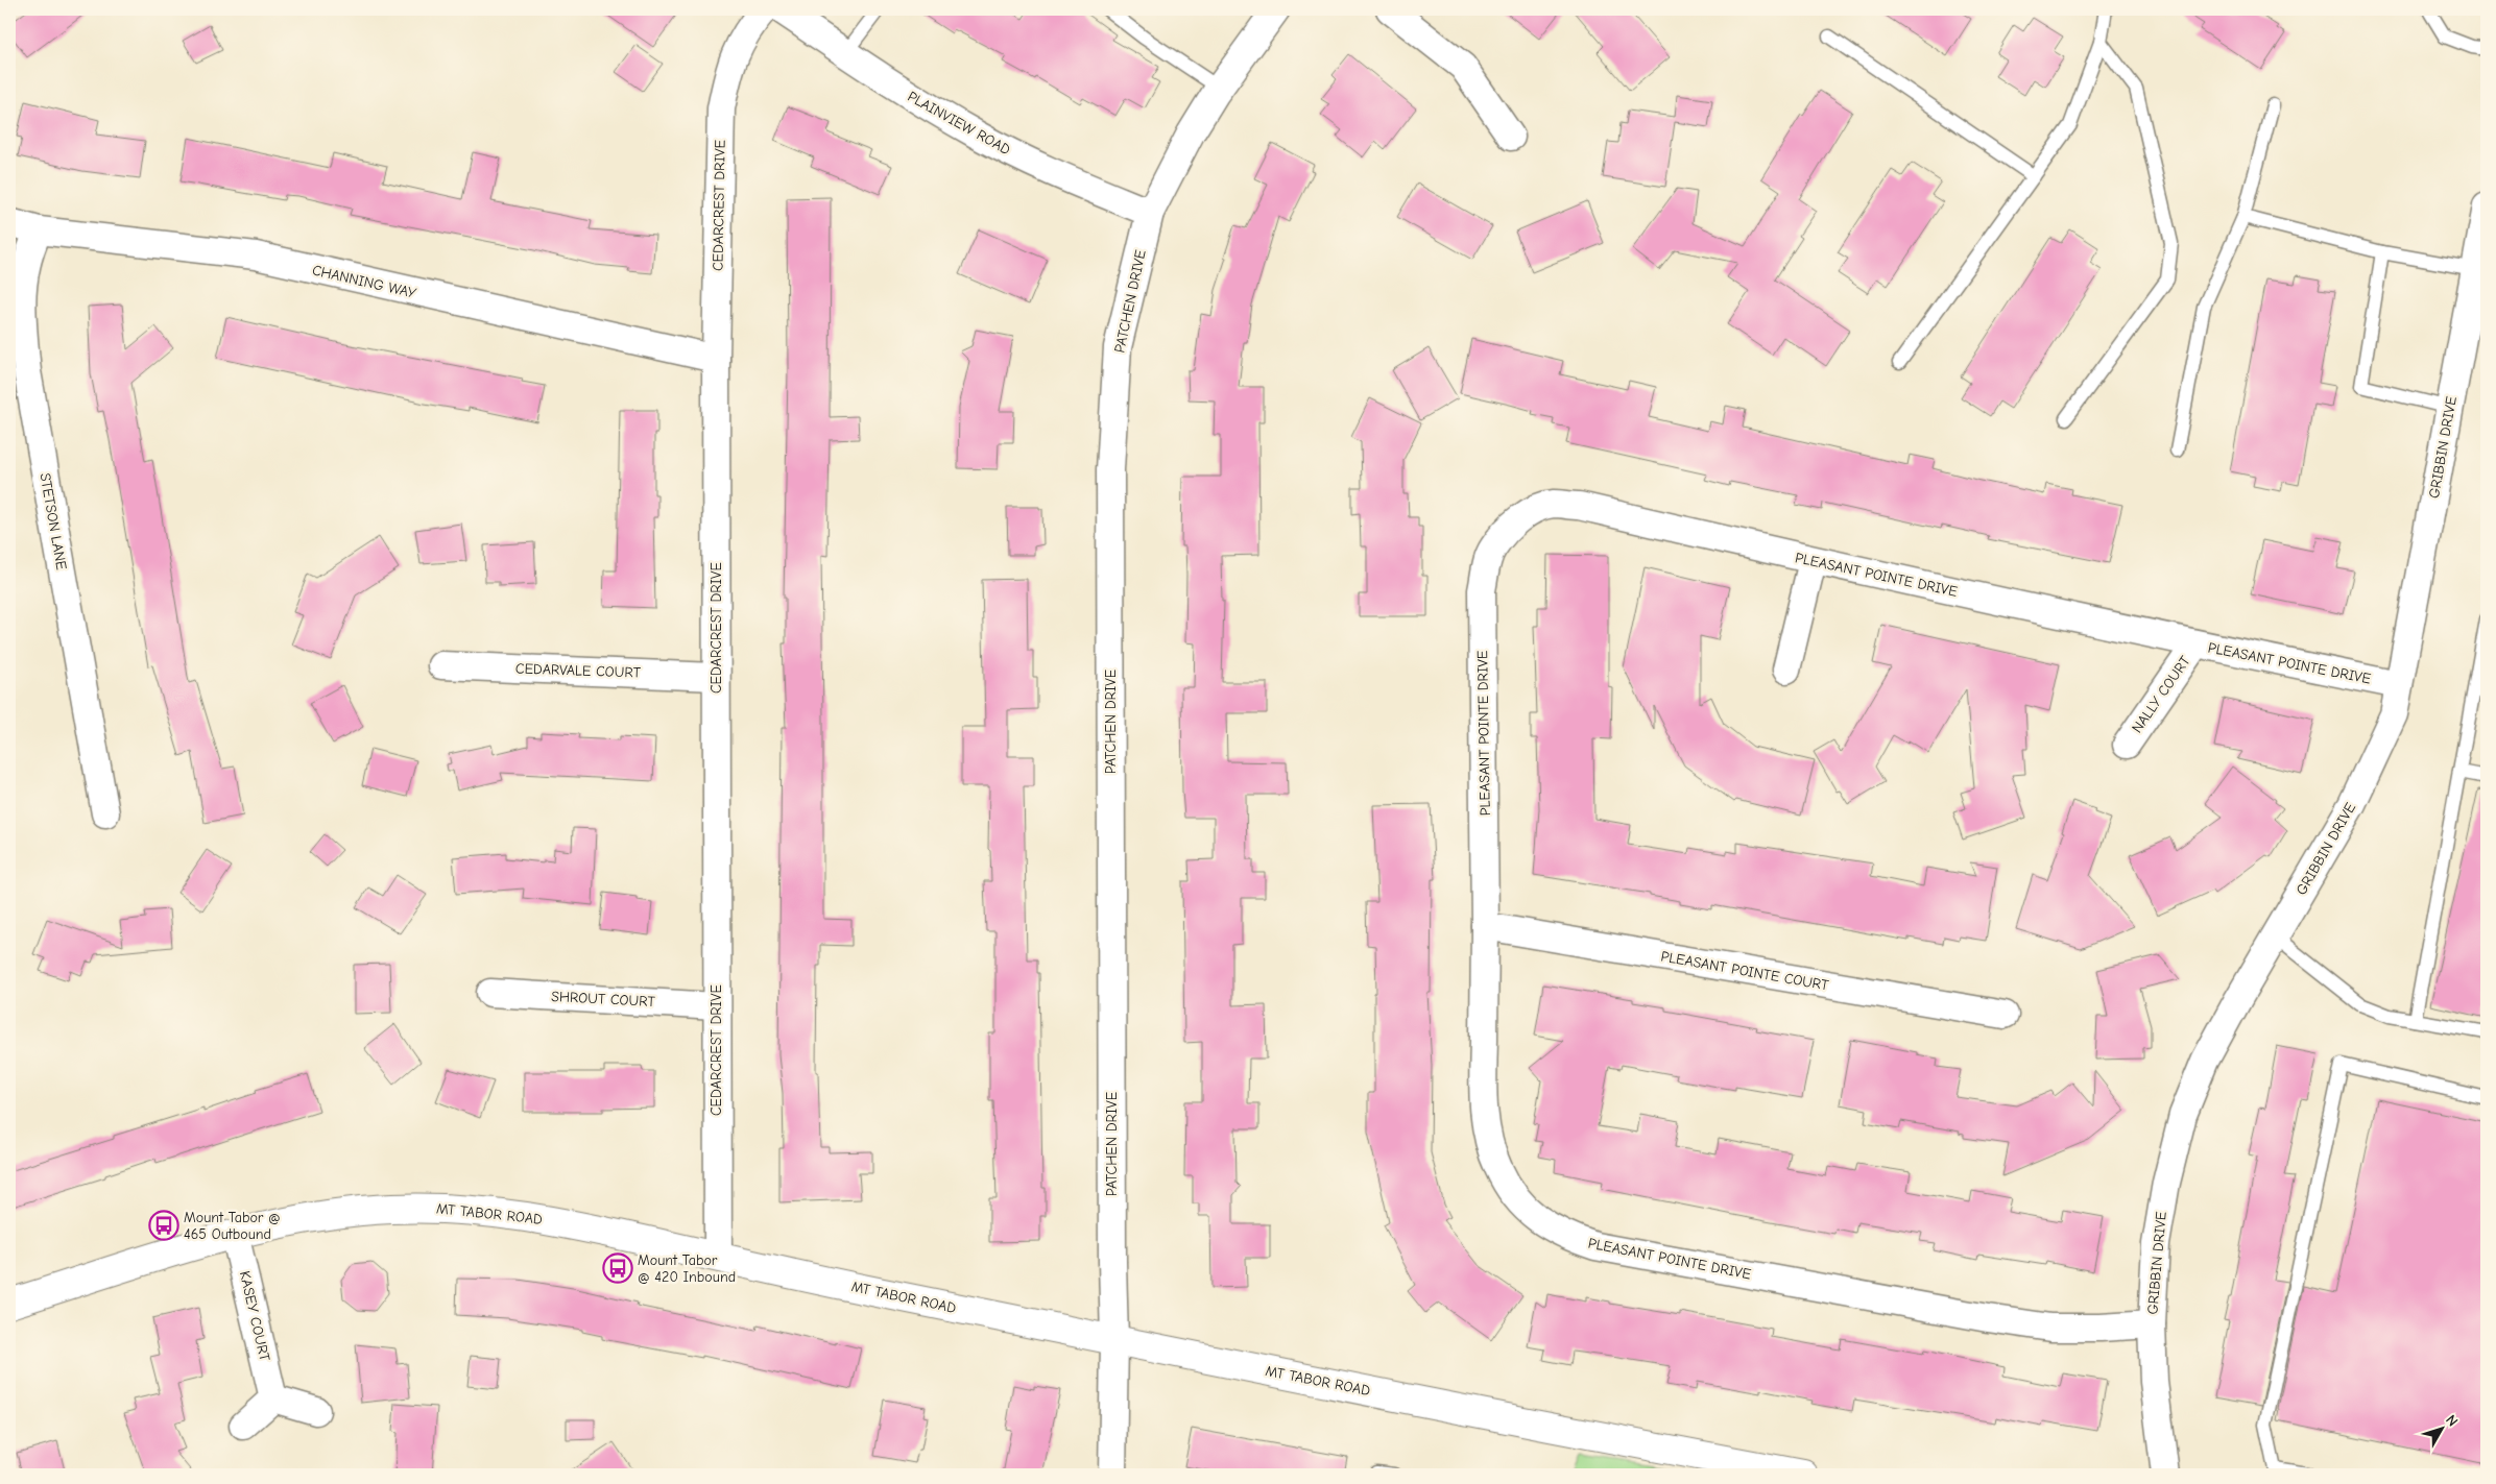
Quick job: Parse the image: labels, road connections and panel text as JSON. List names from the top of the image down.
{
  "streets": {
    "street": [
      "PLAINVIEW ROAD",
      "CEDARCREST DRIVE",
      "CHANNING WAY",
      "PATCHEN DRIVE",
      "GRIBBIN DRIVE",
      "STETSON LANE",
      "PLEASANT POINTE DRIVE",
      "CEDARVALE COURT",
      "NALLY COURT",
      "PLEASANT POINTE COURT",
      "SHROUT COURT",
      "MT TABOR ROAD",
      "KASEY COURT"
    ]
  },
  "crossings": [
    ["PLAINVIEW ROAD", "PATCHEN DRIVE"],
    ["CEDARCREST DRIVE", "CHANNING WAY"],
    ["CEDARCREST DRIVE", "CEDARVALE COURT"],
    ["CEDARCREST DRIVE", "SHROUT COURT"],
    ["CEDARCREST DRIVE", "MT TABOR ROAD"],
    ["CHANNING WAY", "STETSON LANE"],
    ["PATCHEN DRIVE", "MT TABOR ROAD"],
    ["GRIBBIN DRIVE", "PLEASANT POINTE DRIVE"],
    ["PLEASANT POINTE DRIVE", "NALLY COURT"],
    ["PLEASANT POINTE DRIVE", "PLEASANT POINTE COURT"],
    ["MT TABOR ROAD", "KASEY COURT"]
  ],
  "places": {
    "bus stop": ["Mount Tabor @ 465 Outbound", "Mount Tabor @ 420 Inbound"]
  },
  "north": "top right"
}
